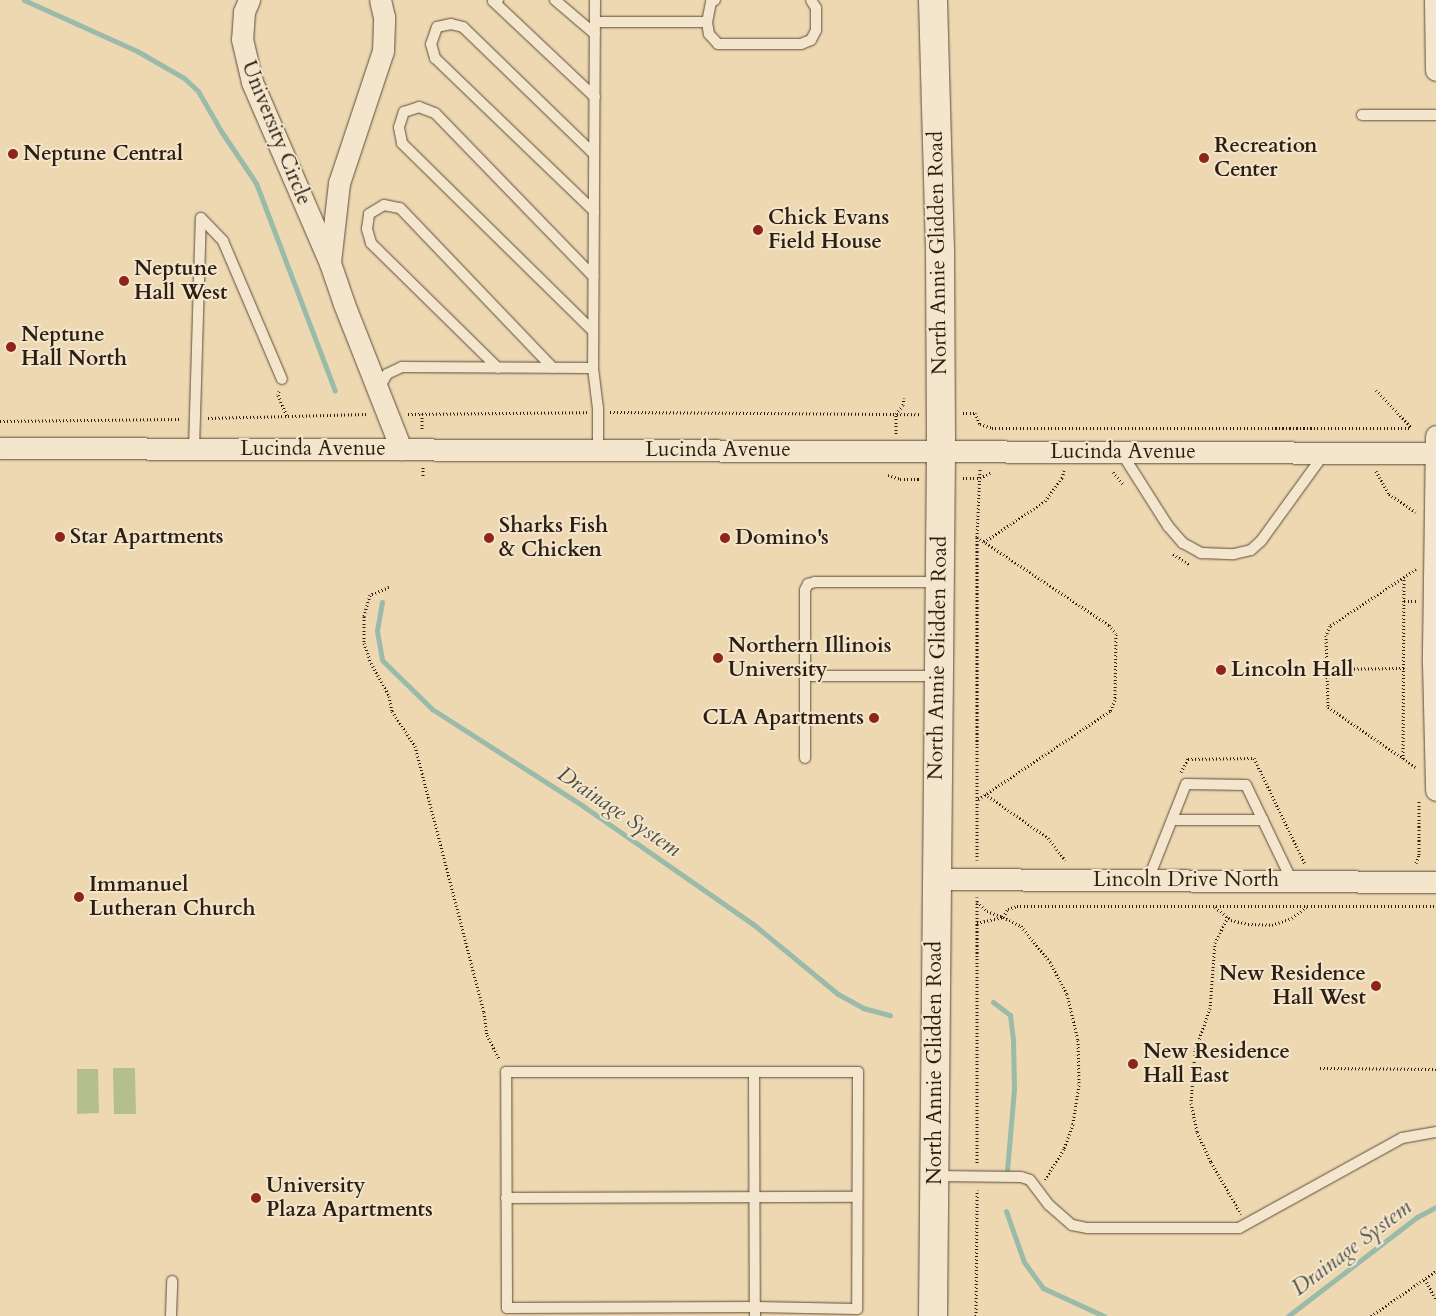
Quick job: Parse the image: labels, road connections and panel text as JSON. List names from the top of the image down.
{
  "streets": {
    "main road": ["North Annie Glidden Road"],
    "street": ["University Circle", "Lucinda Avenue", "Lincoln Drive North"]
  },
  "crossings": [
    ["University Circle", "Lucinda Avenue"],
    ["North Annie Glidden Road", "Lucinda Avenue"],
    ["North Annie Glidden Road", "Lincoln Drive North"]
  ],
  "water": ["Drainage System"],
  "places": [
    "Neptune Central",
    "Recreation Center",
    "Chick Evans Field House",
    "Neptune Hall West",
    "Neptune Hall North",
    "Star Apartments",
    "Sharks Fish & Chicken",
    "Domino's",
    "Northern Illinois University",
    "Lincoln Hall",
    "CLA Apartments",
    "Immanuel Lutheran Church",
    "New Residence Hall West",
    "New Residence Hall East",
    "University Plaza Apartments"
  ]
}
